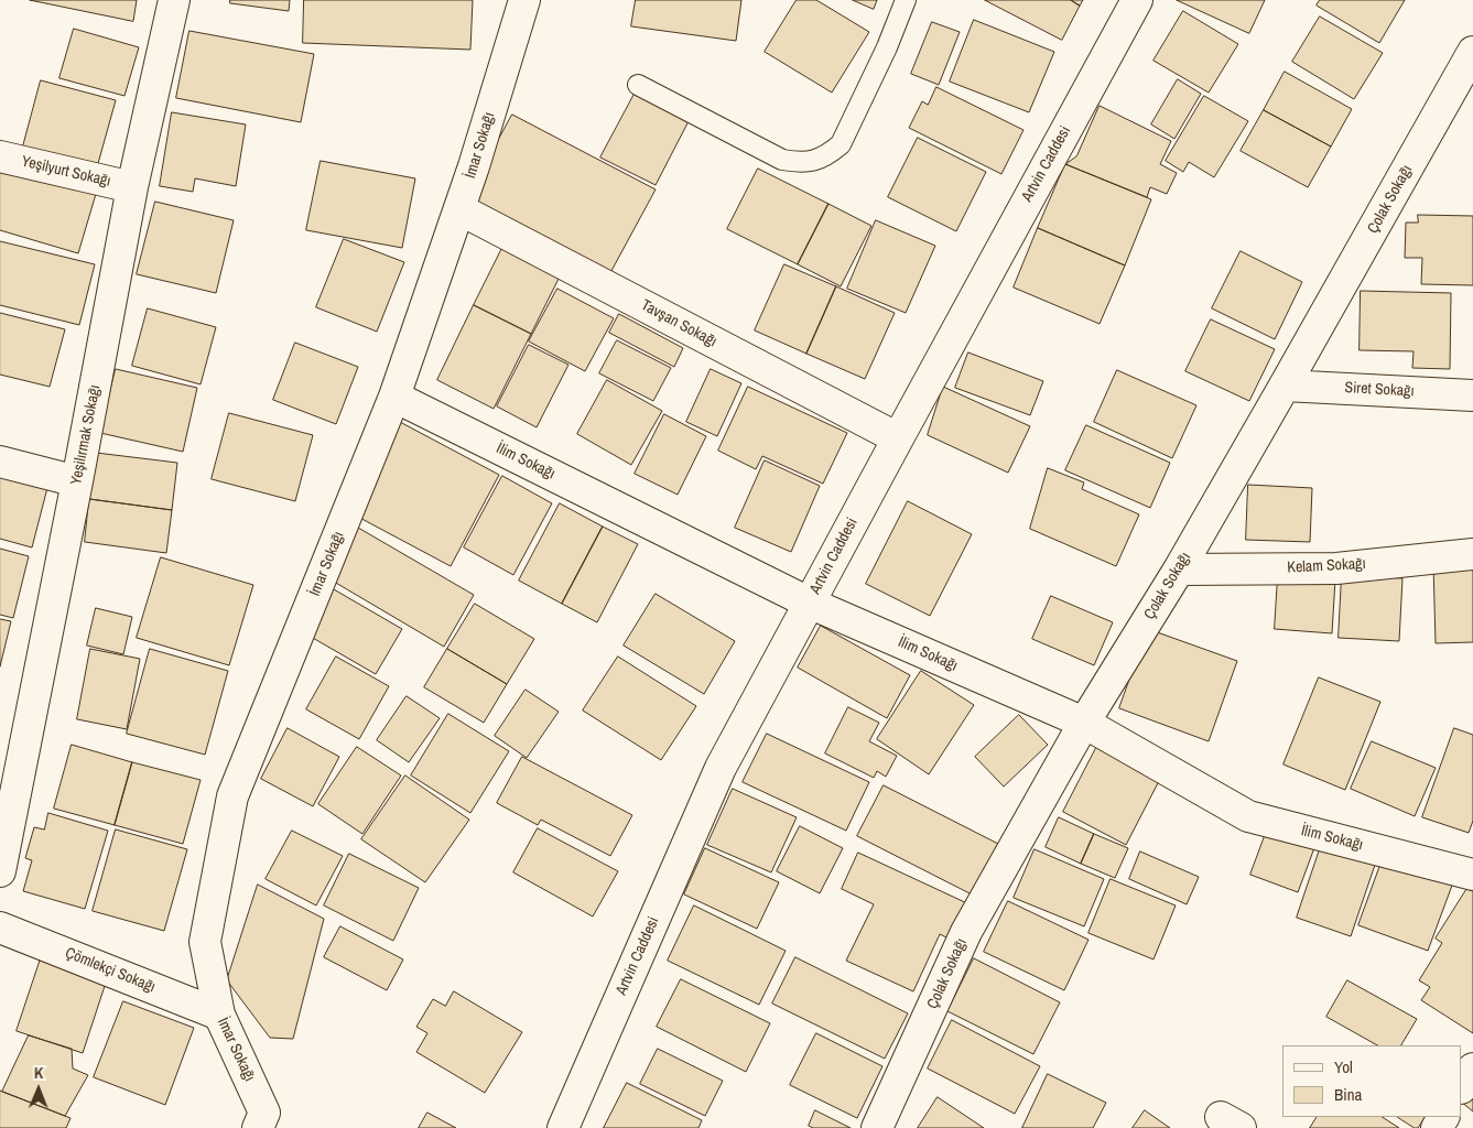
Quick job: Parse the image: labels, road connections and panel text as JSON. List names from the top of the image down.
{
  "streets": {
    "street": [
      "İmar Sokağı",
      "Artvin Caddesi",
      "Yeşilyurt Sokağı",
      "Çolak Sokağı",
      "Tavşan Sokağı",
      "Siret Sokağı",
      "Yeşilırmak Sokağı",
      "İlim Sokağı",
      "Kelam Sokağı",
      "Çömlekçi Sokağı"
    ]
  },
  "crossings": [
    ["İmar Sokağı", "Tavşan Sokağı"],
    ["İmar Sokağı", "İlim Sokağı"],
    ["İmar Sokağı", "Çömlekçi Sokağı"],
    ["Artvin Caddesi", "Tavşan Sokağı"],
    ["Artvin Caddesi", "İlim Sokağı"],
    ["Yeşilyurt Sokağı", "Yeşilırmak Sokağı"],
    ["Çolak Sokağı", "Siret Sokağı"],
    ["Çolak Sokağı", "İlim Sokağı"],
    ["Çolak Sokağı", "Kelam Sokağı"]
  ],
  "legend": ["Yol", "Bina"],
  "north": "top"
}
